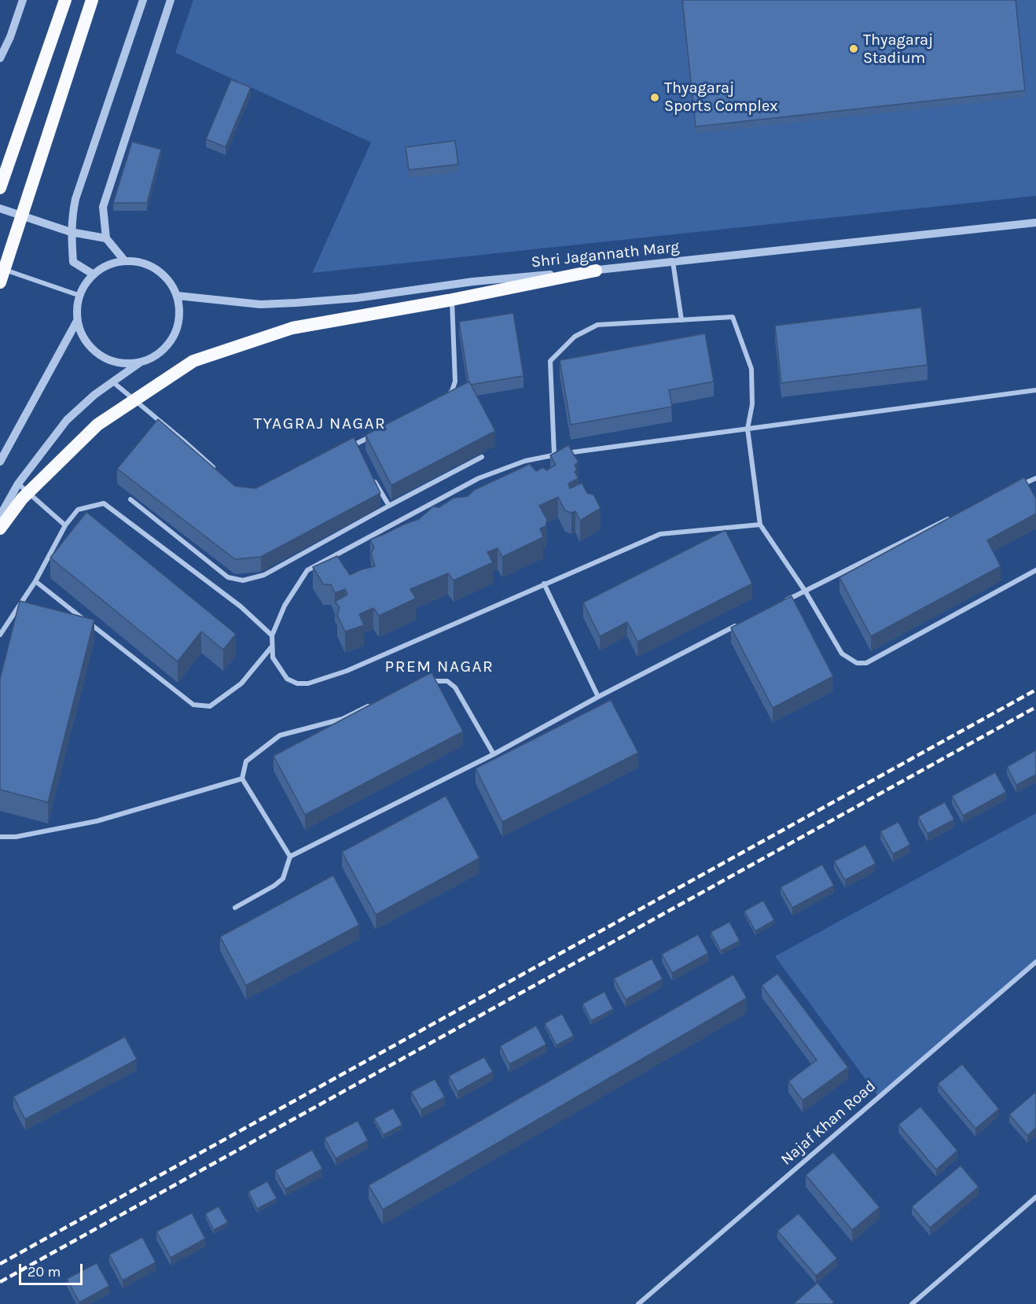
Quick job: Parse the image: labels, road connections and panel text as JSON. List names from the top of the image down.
{
  "streets": {
    "street": ["Shri Jagannath Marg", "Najaf Khan Road"]
  },
  "districts": ["TYAGRAJ NAGAR", "PREM NAGAR"],
  "places": ["Thyagaraj Stadium", "Thyagaraj Sports Complex"],
  "scale_bar": "20 m"
}
